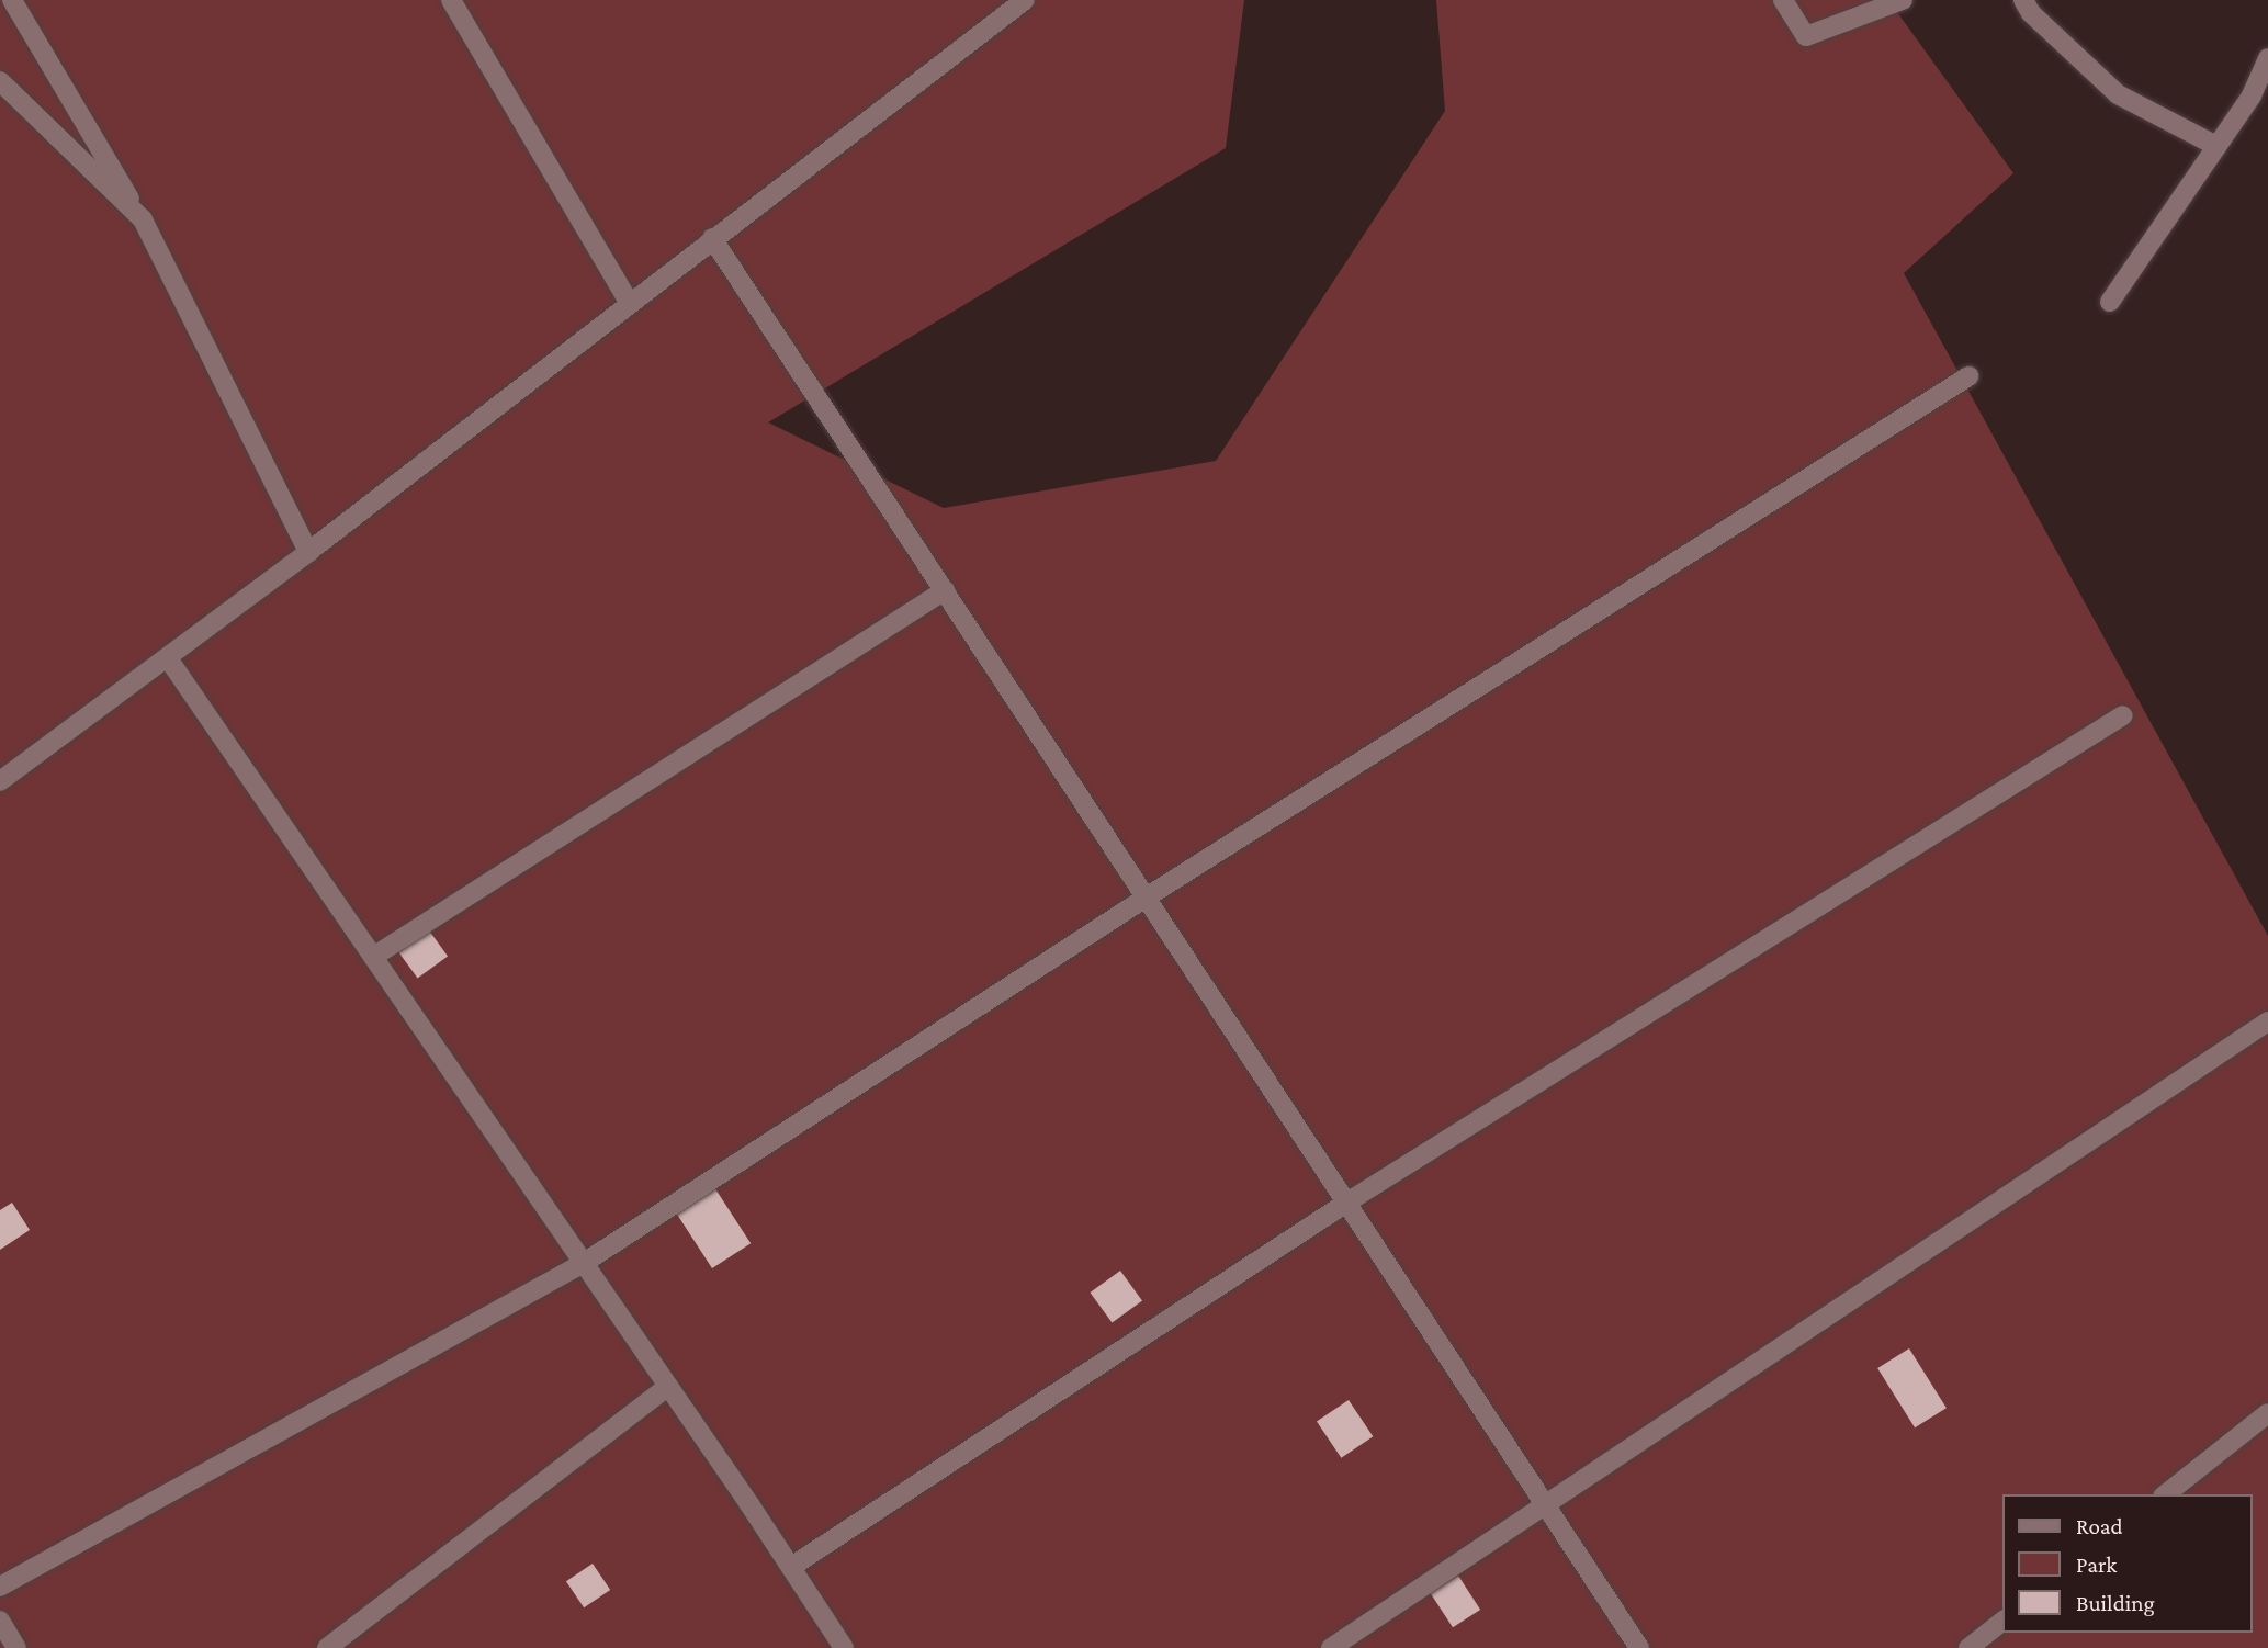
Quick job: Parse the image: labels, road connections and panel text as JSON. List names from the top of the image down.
{
  "legend": ["Road", "Park", "Building"]
}
